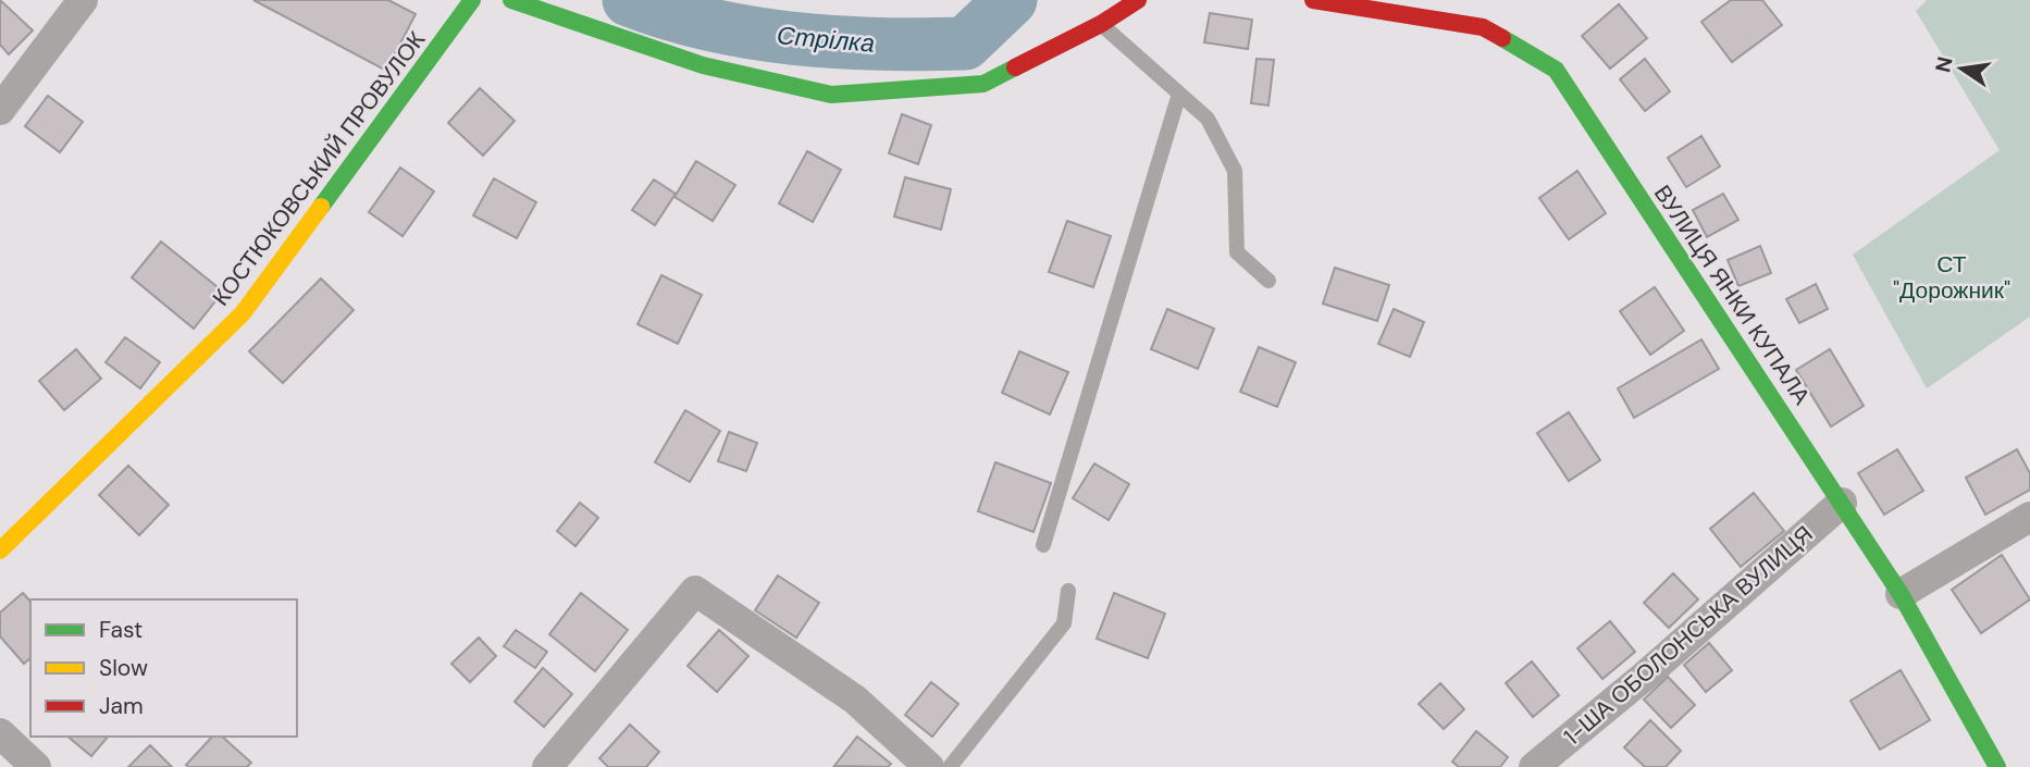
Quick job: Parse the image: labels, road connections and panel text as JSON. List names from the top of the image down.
{
  "streets": {
    "street": ["КОСТЮКОВСЬКИЙ ПРОВУЛОК", "ВУЛИЦЯ ЯНКИ КУПАЛА", "1-ША ОБОЛОНСЬКА ВУЛИЦЯ"]
  },
  "crossings": [
    ["ВУЛИЦЯ ЯНКИ КУПАЛА", "1-ША ОБОЛОНСЬКА ВУЛИЦЯ"]
  ],
  "water": ["Стрілка"],
  "parks": ["СТ \"Дорожник\""],
  "legend": ["Fast", "Slow", "Jam"],
  "north": "left"
}
